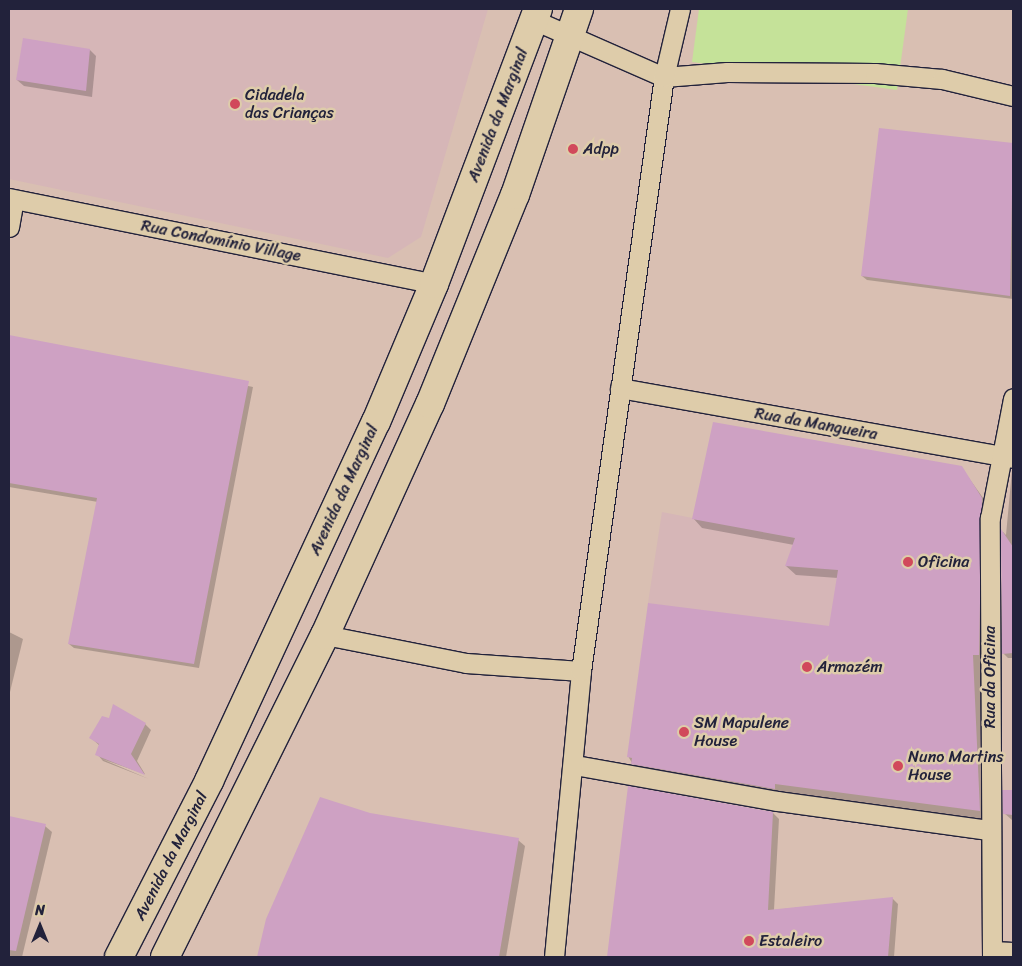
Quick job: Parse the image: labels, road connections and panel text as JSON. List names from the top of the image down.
{
  "streets": {
    "main road": ["Avenida da Marginal"],
    "street": ["Rua Condomínio Village", "Rua da Mangueira", "Rua da Oficina"]
  },
  "crossings": [
    ["Avenida da Marginal", "Rua Condomínio Village"],
    ["Rua da Mangueira", "Rua da Oficina"]
  ],
  "places": [
    "Cidadela das Crianças",
    "Adpp",
    "Oficina",
    "Armazém",
    "SM Mapulene House",
    "Nuno Martins House",
    "Estaleiro"
  ],
  "north": "top"
}
